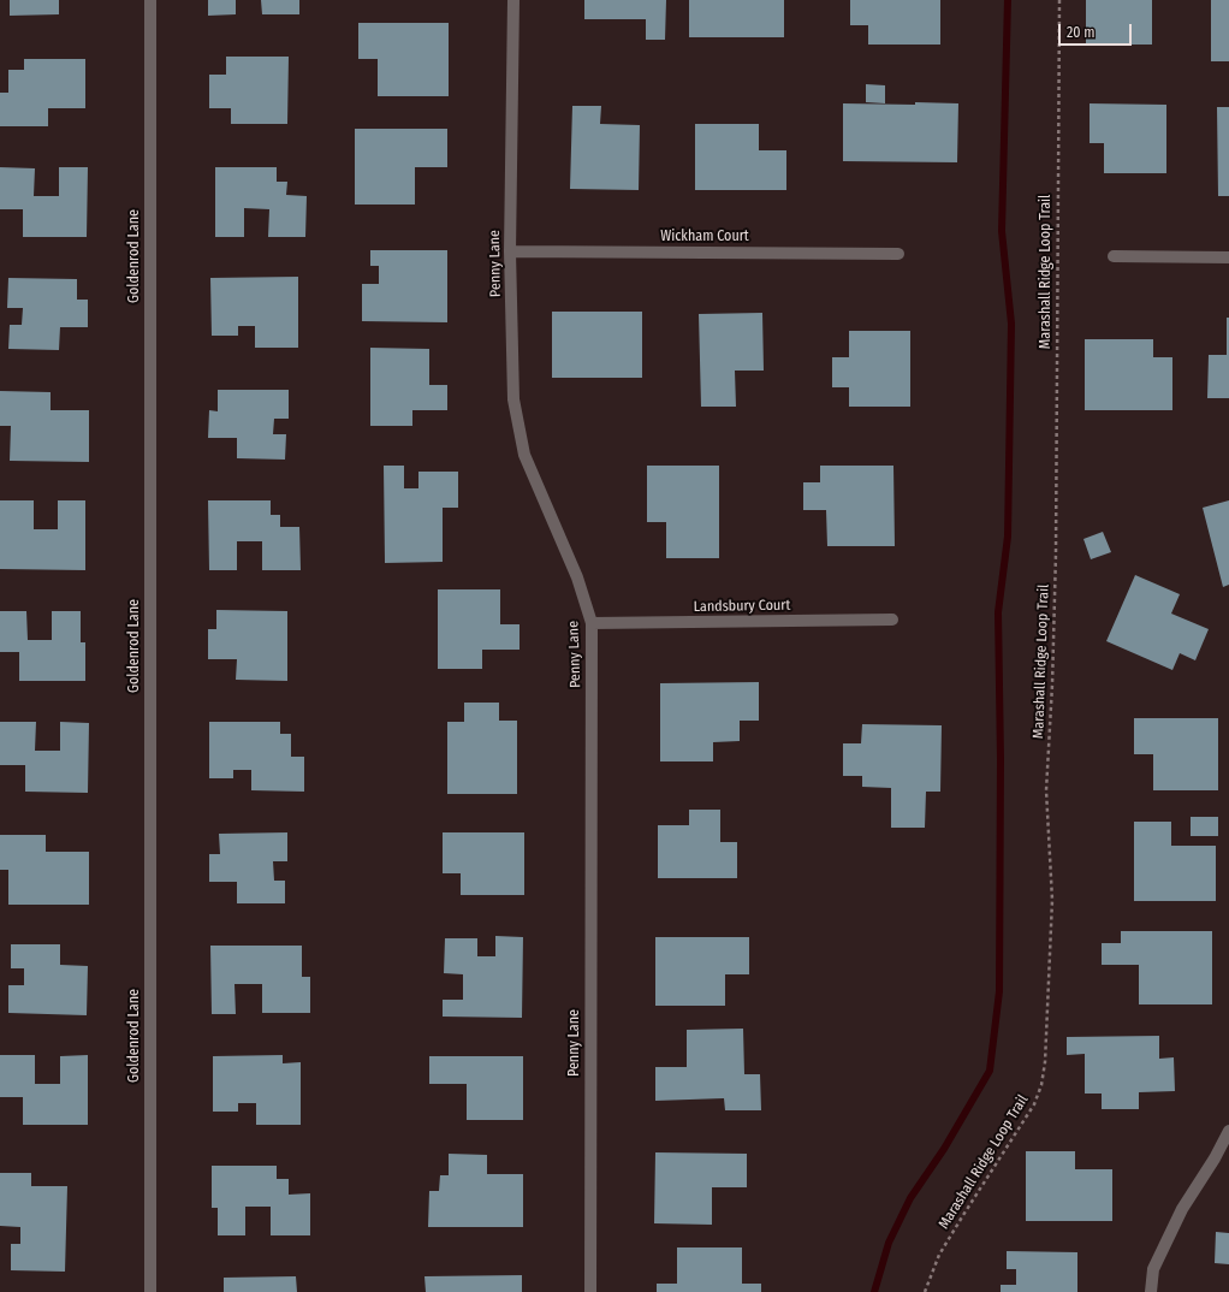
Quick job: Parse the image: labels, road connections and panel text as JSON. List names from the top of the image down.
{
  "streets": {
    "street": [
      "Wickham Court",
      "Goldenrod Lane",
      "Penny Lane",
      "Landsbury Court"
    ],
    "path": ["Marashall Ridge Loop Trail"]
  },
  "crossings": [
    ["Wickham Court", "Penny Lane"],
    ["Penny Lane", "Landsbury Court"]
  ],
  "scale_bar": "20 m"
}
